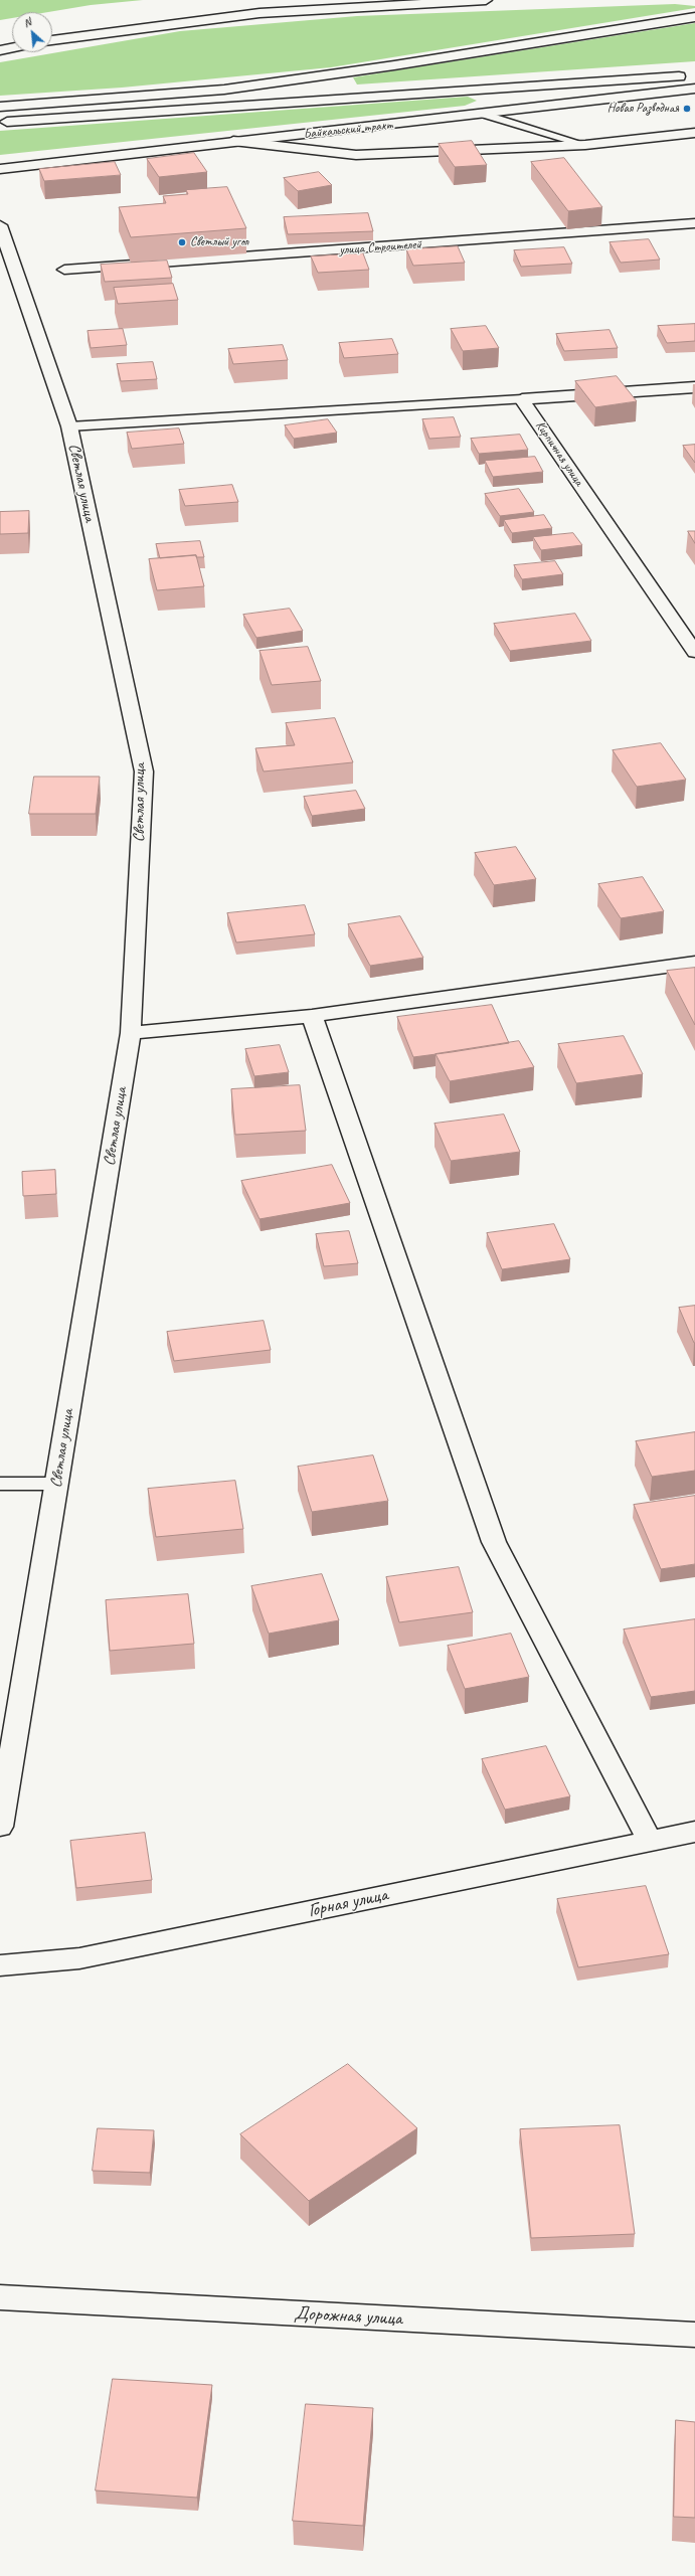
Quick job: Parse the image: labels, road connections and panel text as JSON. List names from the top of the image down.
{
  "streets": {
    "street": [
      "Байкальский тракт",
      "улица Строителей",
      "Кирпичная улица",
      "Светлая улица",
      "Горная улица",
      "Дорожная улица"
    ]
  },
  "places": ["Новая Разводная", "Светлый угол"],
  "north": "top left"
}
